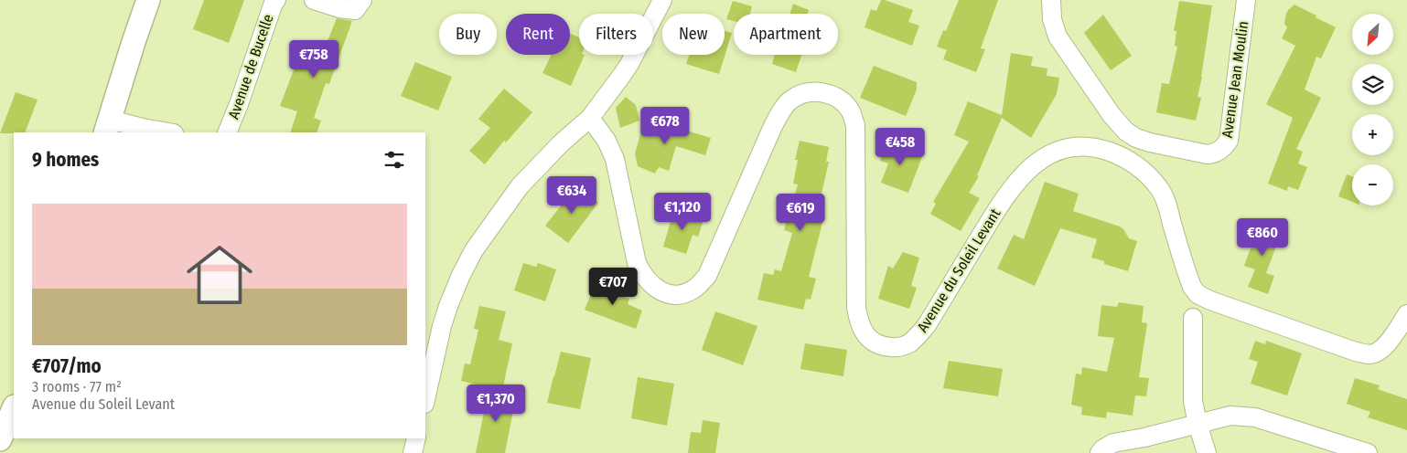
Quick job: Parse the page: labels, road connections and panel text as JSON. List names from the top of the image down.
{
  "streets": {
    "street": ["Avenue de Bucelle", "Avenue Jean Moulin", "Avenue du Soleil Levant"]
  },
  "north": "bottom left",
  "page": {
    "map_buttons": ["+", "−"],
    "chip": [
      "Buy",
      "Rent",
      "Filters",
      "New",
      "Apartment"
    ],
    "price": [
      "€758",
      "€678",
      "€458",
      "€634",
      "€1,120",
      "€619",
      "€860",
      "€707",
      "€1,370"
    ],
    "heading": "9 homes",
    "list": [
      {
        "name": "€707/mo",
        "note": "3 rooms · 77 m² · Avenue du Soleil Levant"
      }
    ]
  }
}
